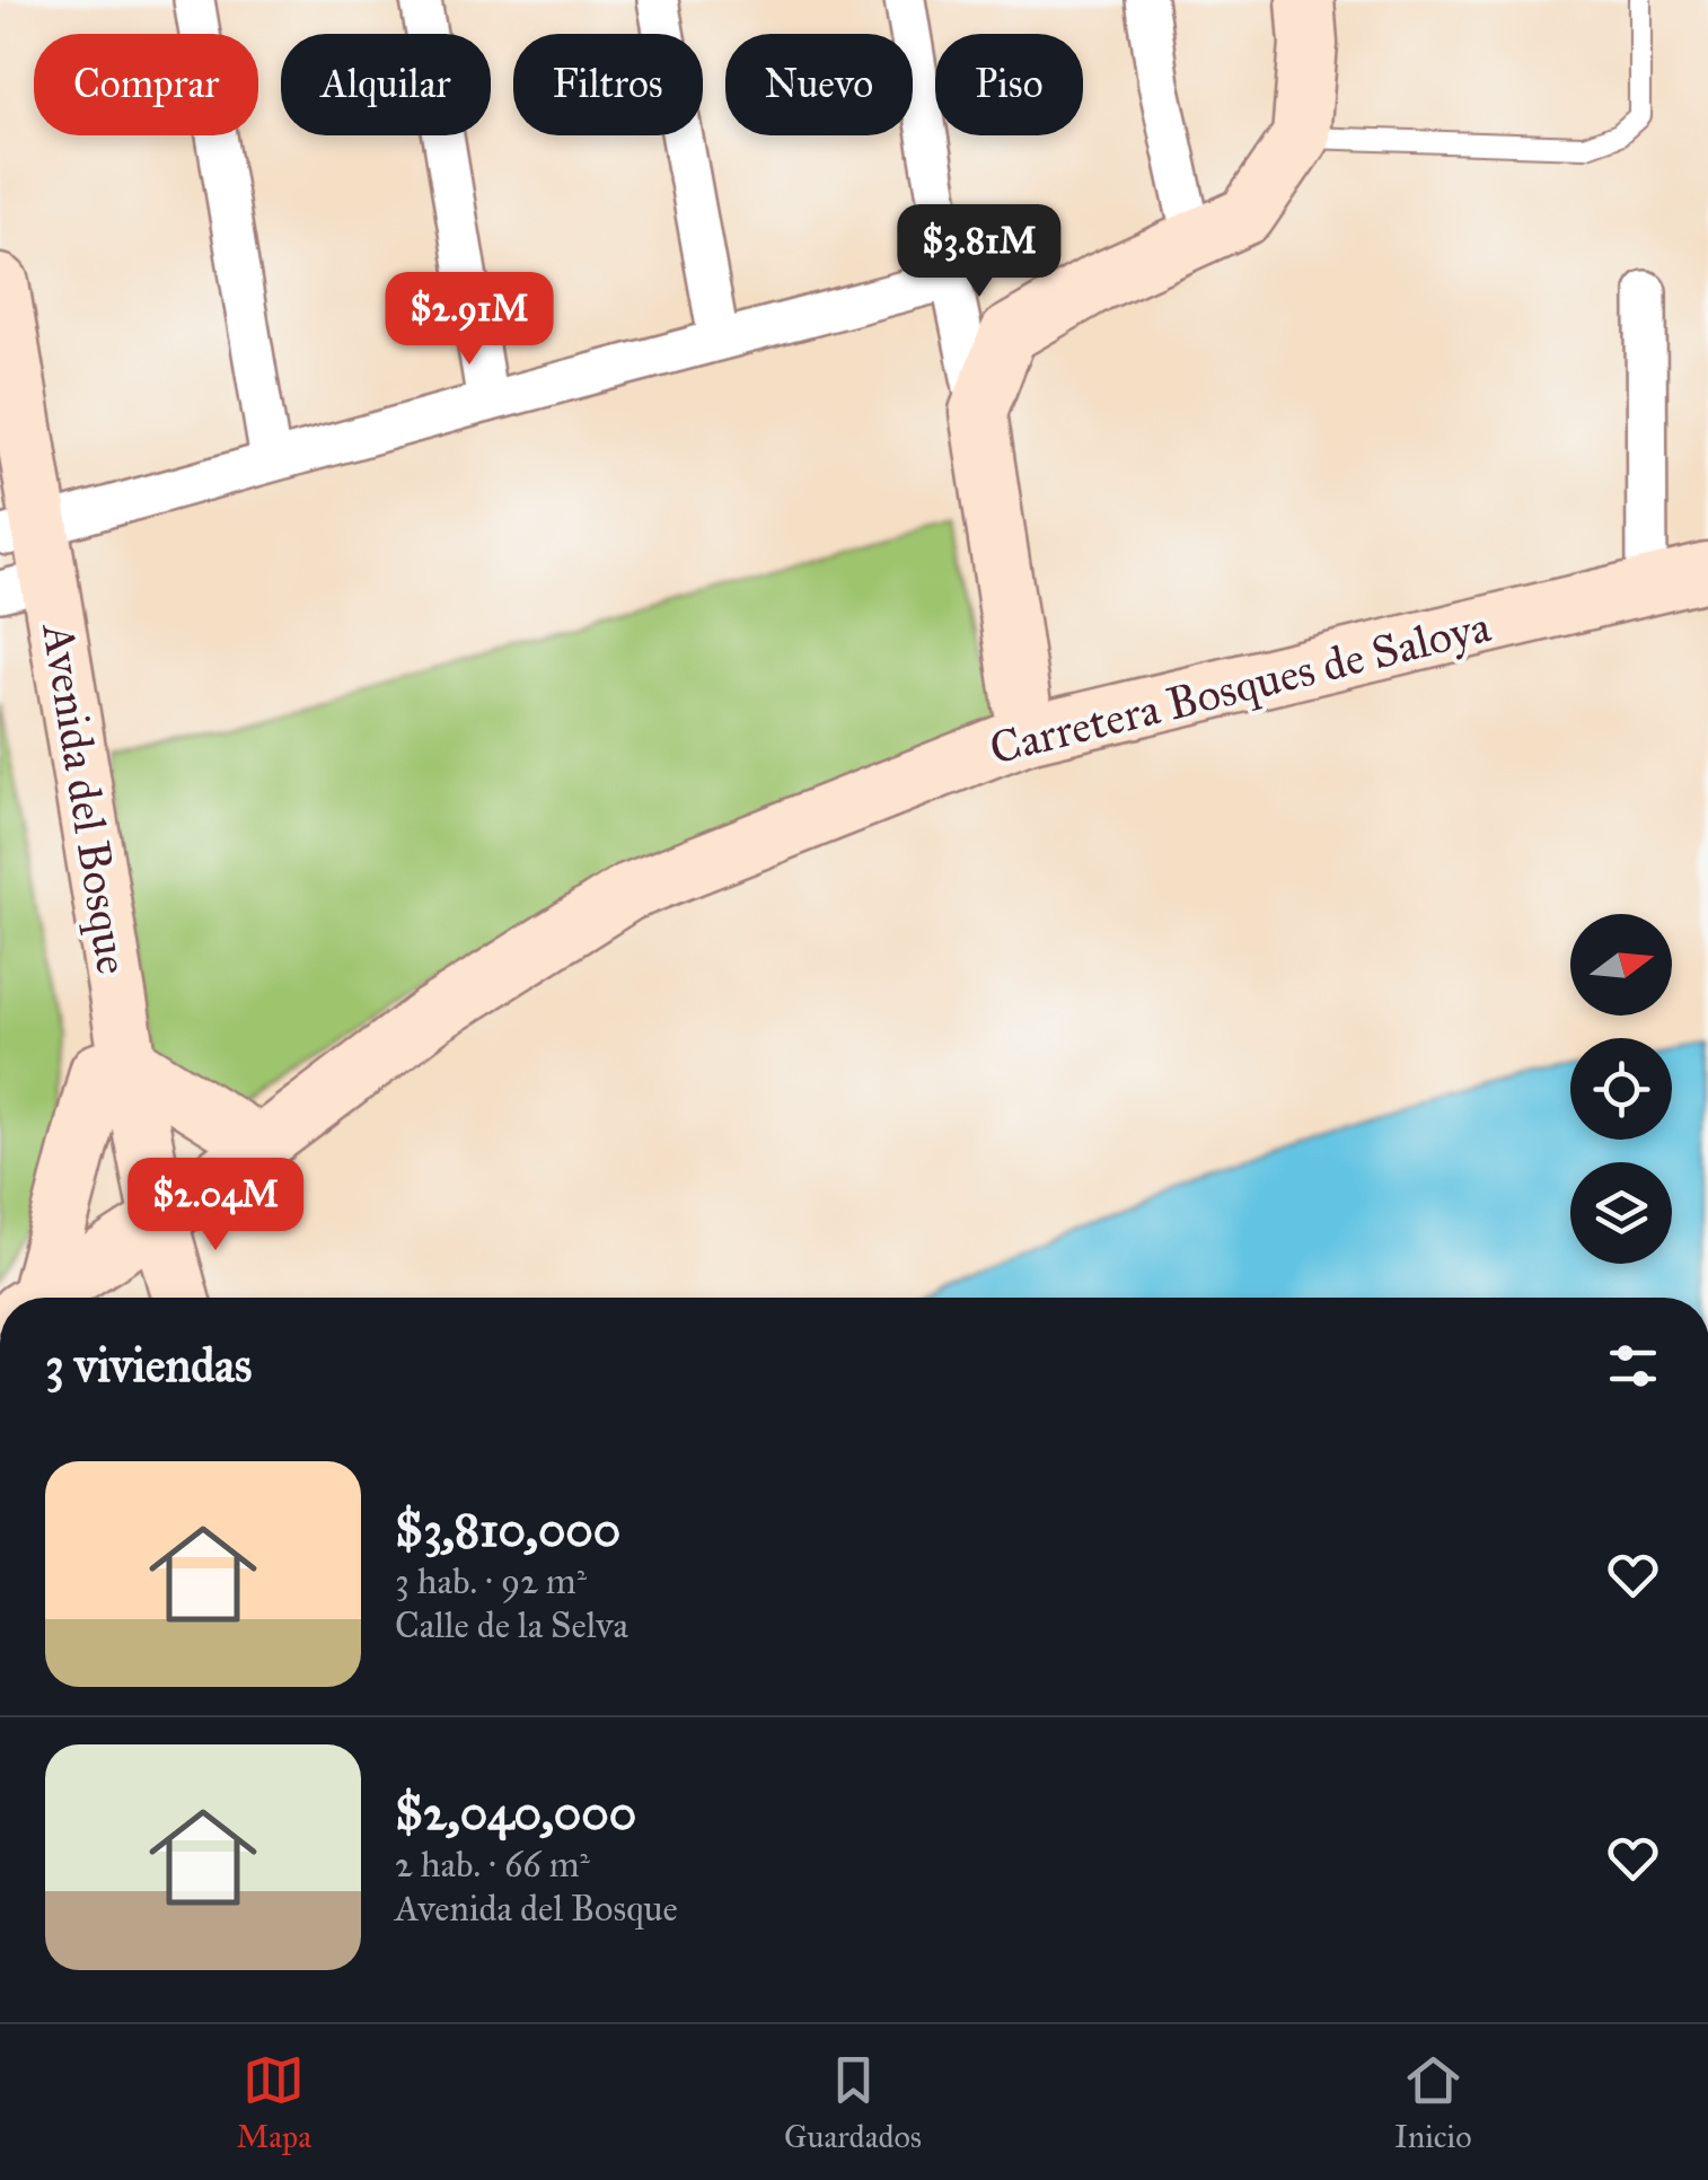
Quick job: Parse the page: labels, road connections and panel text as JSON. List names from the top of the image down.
{
  "streets": {
    "main road": ["Carretera Bosques de Saloya", "Avenida del Bosque"]
  },
  "crossings": [
    ["Carretera Bosques de Saloya", "Avenida del Bosque"]
  ],
  "north": "right",
  "page": {
    "chip": [
      "Comprar",
      "Alquilar",
      "Filtros",
      "Nuevo",
      "Piso"
    ],
    "price": ["$3.81M", "$2.91M", "$2.04M"],
    "heading": "3 viviendas",
    "list": [
      {
        "name": "$3,810,000",
        "note": "3 hab. · 92 m² · Calle de la Selva"
      },
      {
        "name": "$2,040,000",
        "note": "2 hab. · 66 m² · Avenida del Bosque"
      }
    ],
    "tabs": ["Mapa", "Guardados", "Inicio"]
  }
}
